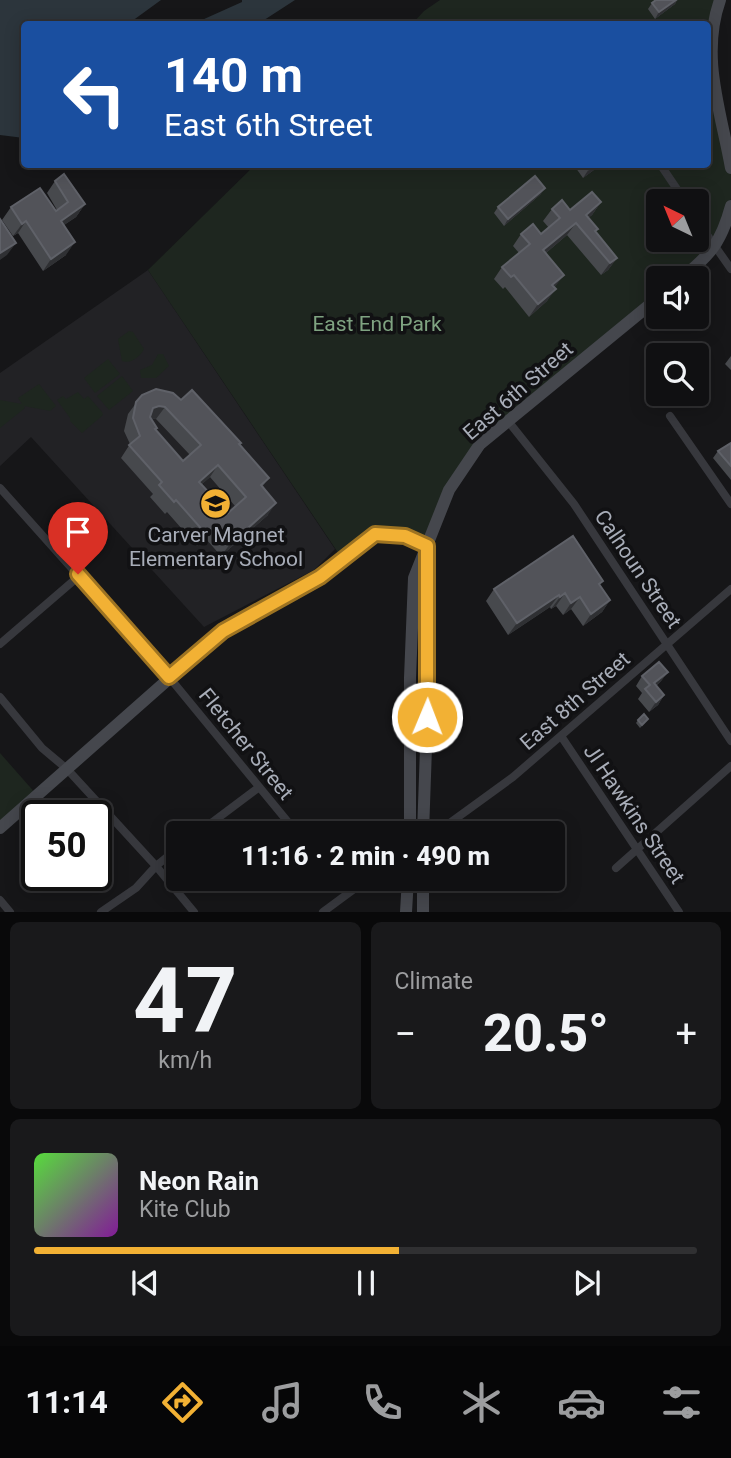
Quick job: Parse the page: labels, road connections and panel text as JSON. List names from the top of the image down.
{
  "streets": {
    "main road": ["East 6th Street"],
    "street": [
      "Calhoun Street",
      "East 8th Street",
      "Fletcher Street",
      "Jl Hawkins Street"
    ]
  },
  "crossings": [
    ["East 6th Street", "Calhoun Street"],
    ["Calhoun Street", "East 8th Street"],
    ["East 8th Street", "Jl Hawkins Street"]
  ],
  "parks": ["East End Park"],
  "places": {
    "school or university": ["Carver Magnet Elementary School"]
  },
  "north": "top left",
  "page": {
    "turn": ["140 m", "East 6th Street"],
    "limit": "50",
    "trip": "11:16 · 2 min · 490 m",
    "tile": [
      ["47", "km/h"],
      "Climate"
    ],
    "heat": ["−", "20.5°", "+"],
    "song": ["Neon Rain", "Kite Club"],
    "tabs": "11:14"
  }
}
